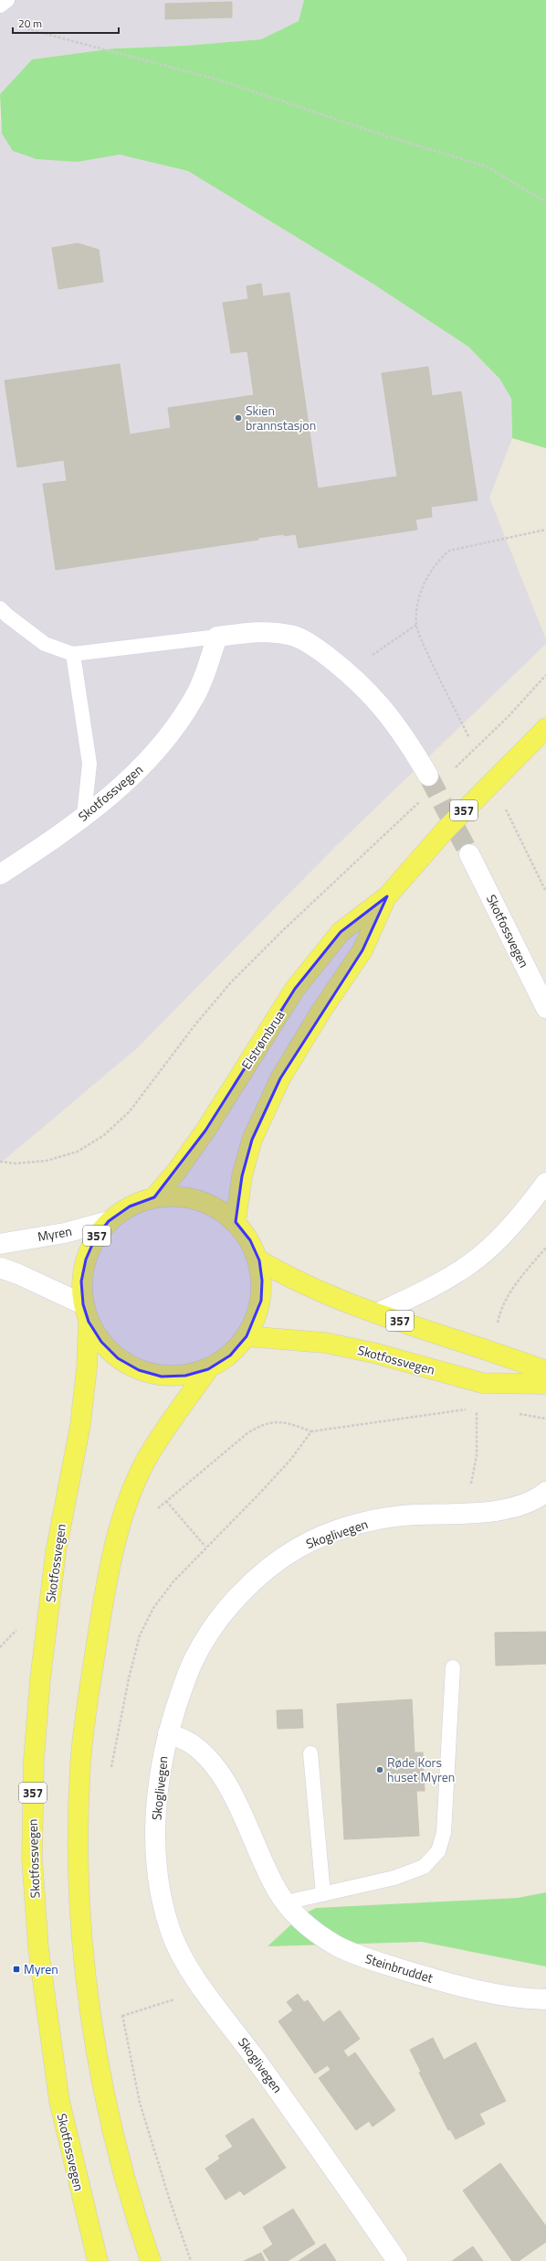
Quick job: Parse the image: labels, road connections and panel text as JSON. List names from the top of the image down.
{
  "streets": {
    "main road": ["Skotfossvegen", "357", "Elstrømbrua"],
    "street": ["Myren", "Skoglivegen", "Steinbruddet"]
  },
  "crossings": [
    ["Skotfossvegen", "357"],
    ["357", "Elstrømbrua"],
    ["357", "Myren"],
    ["Skoglivegen", "Steinbruddet"]
  ],
  "places": {
    "other": ["Skien brannstasjon", "Røde Kors huset Myren"],
    "transit": ["Myren"]
  },
  "scale_bar": "20 m"
}
